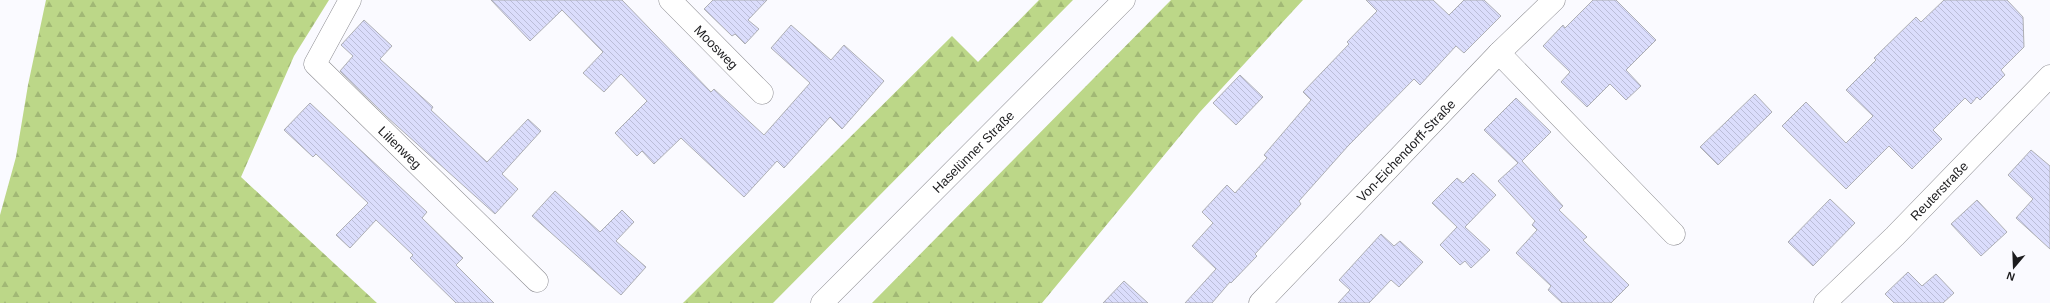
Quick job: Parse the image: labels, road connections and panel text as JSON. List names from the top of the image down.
{
  "streets": {
    "street": [
      "Moosweg",
      "Lilienweg",
      "Von-Eichendorff-Straße",
      "Haselünner Straße",
      "Reuterstraße"
    ]
  },
  "north": "bottom"
}
